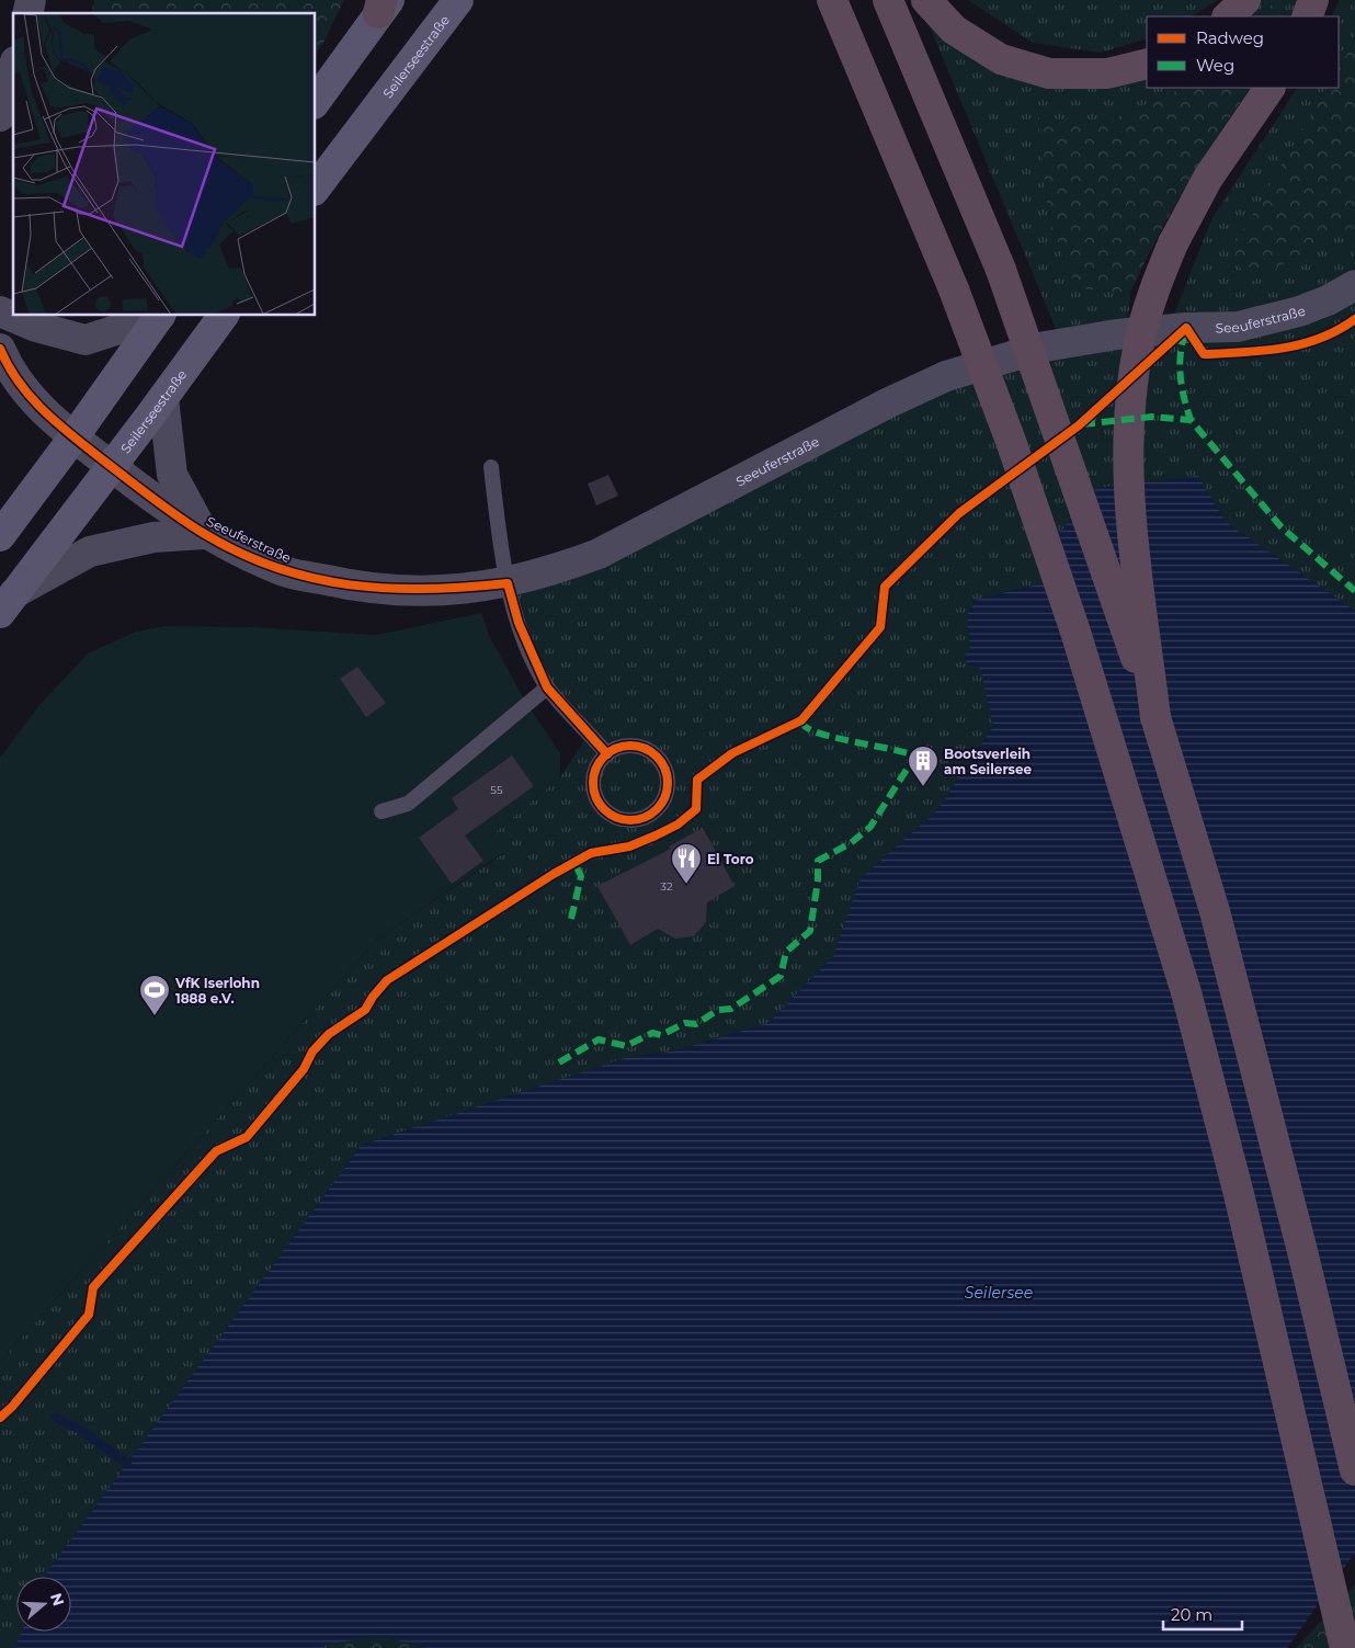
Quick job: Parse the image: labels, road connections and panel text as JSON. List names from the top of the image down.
{
  "streets": {
    "main road": ["Seilerseestraße"],
    "street": ["Seeuferstraße"]
  },
  "crossings": [
    ["Seilerseestraße", "Seeuferstraße"]
  ],
  "water": ["Seilersee"],
  "places": {
    "building": ["Bootsverleih am Seilersee"],
    "restaurant": ["El Toro"],
    "sports": ["VfK Iserlohn 1888 e.V."]
  },
  "house_numbers": ["55", "32"],
  "legend": ["Radweg", "Weg"],
  "scale_bar": "20 m",
  "north": "right"
}
